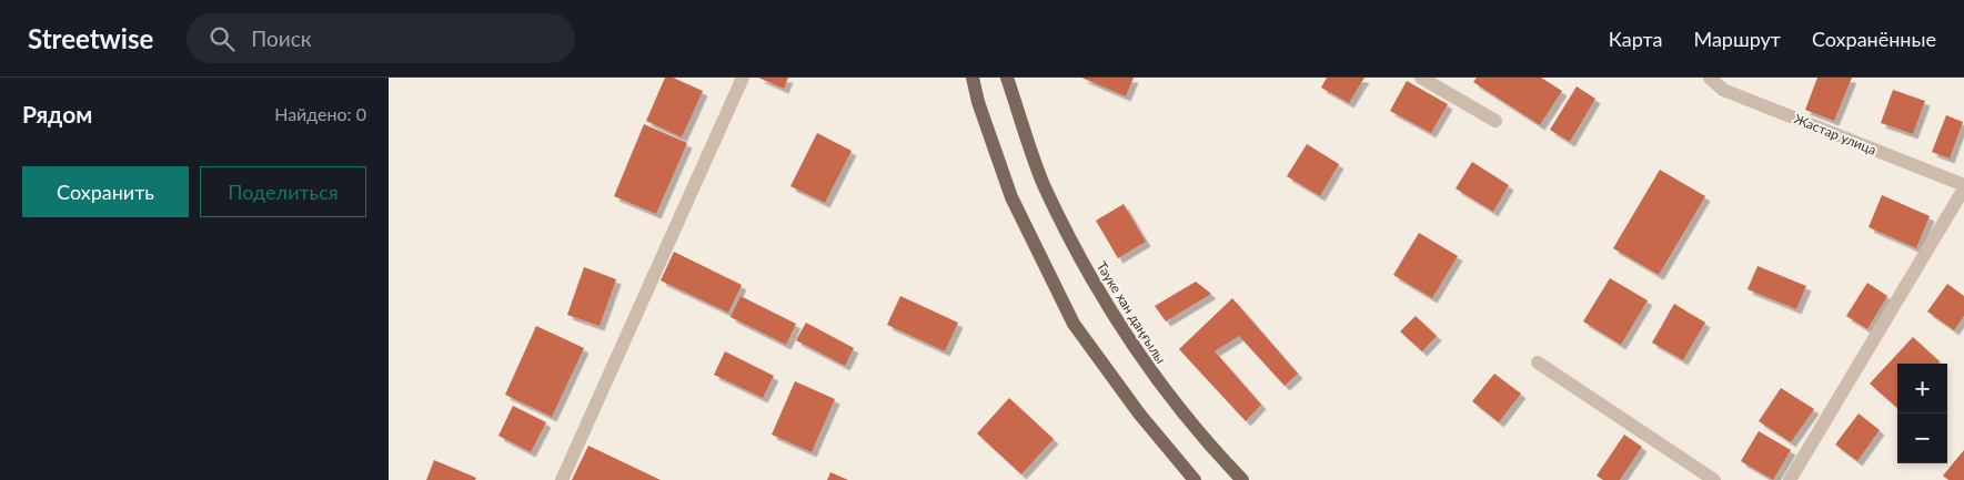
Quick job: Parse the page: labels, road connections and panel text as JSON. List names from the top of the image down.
{
  "streets": {
    "main road": ["Тәуке хан даңғылы"],
    "street": ["Жастар улица"]
  },
  "page": {
    "header": "Streetwise",
    "search": "Поиск",
    "nav": ["Карта", "Маршрут", "Сохранённые"],
    "heading": ["Рядом", "Найдено: 0"],
    "buttons": ["Сохранить", "Поделиться"],
    "map_buttons": ["+", "−"]
  }
}
